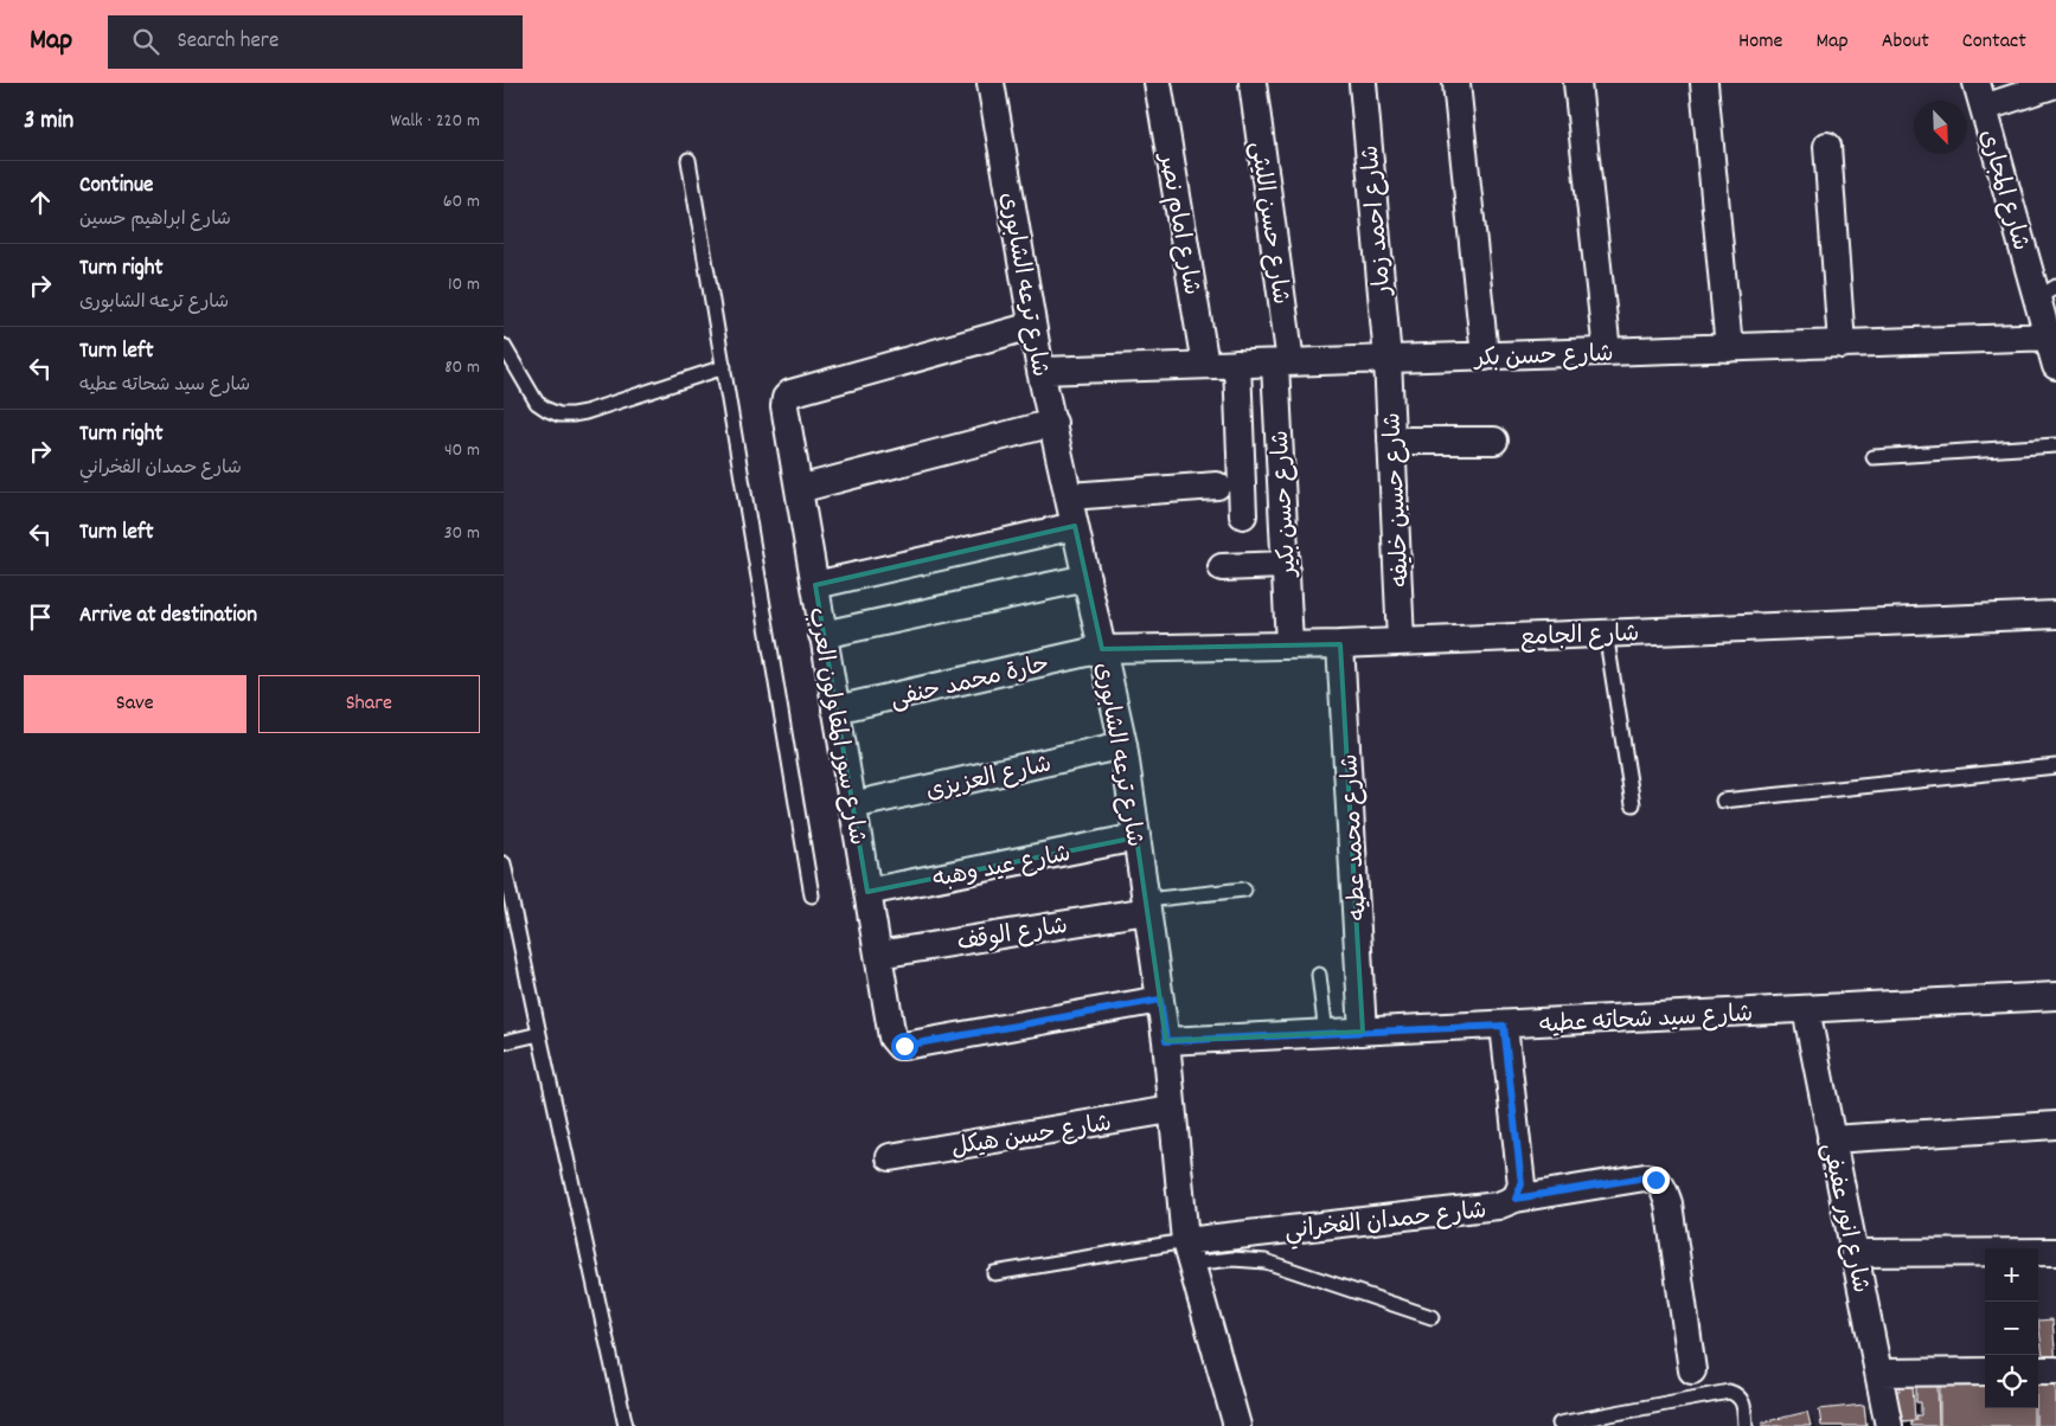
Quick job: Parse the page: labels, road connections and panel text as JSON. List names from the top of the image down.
{
  "streets": {
    "street": [
      "شارع المجارى",
      "شارع احمد زمار",
      "شارع حسن الليثى",
      "شارع امام نصر",
      "شارع ترعه الشابورى",
      "شارع حسن بكر",
      "شارع حسين خليفه",
      "شارع حسن بكير",
      "شارع الجامع",
      "حارة محمد حنفى",
      "شارع سور المقاولون العرب",
      "شارع العزيزى",
      "شارع محمد عطيه",
      "شارع عيد وهبه",
      "شارع الوقف",
      "شارع سيد شحاته عطيه",
      "شارع حسن هيكل",
      "شارع انور عفيفى",
      "شارع حمدان الفخراني"
    ]
  },
  "crossings": [
    ["شارع المجارى", "شارع حسن بكر"],
    ["شارع احمد زمار", "شارع حسن بكر"],
    ["شارع احمد زمار", "شارع حسين خليفه"],
    ["شارع حسن الليثى", "شارع حسن بكر"],
    ["شارع حسن الليثى", "شارع حسن بكير"],
    ["شارع امام نصر", "شارع حسن بكر"],
    ["شارع ترعه الشابورى", "شارع حسن بكر"],
    ["شارع ترعه الشابورى", "شارع الجامع"],
    ["شارع ترعه الشابورى", "حارة محمد حنفى"],
    ["شارع ترعه الشابورى", "شارع سور المقاولون العرب"],
    ["شارع ترعه الشابورى", "شارع العزيزى"],
    ["شارع ترعه الشابورى", "شارع عيد وهبه"],
    ["شارع ترعه الشابورى", "شارع الوقف"],
    ["شارع ترعه الشابورى", "شارع سيد شحاته عطيه"],
    ["شارع ترعه الشابورى", "شارع حسن هيكل"],
    ["شارع ترعه الشابورى", "شارع حمدان الفخراني"],
    ["شارع حسن بكر", "شارع حسين خليفه"],
    ["شارع حسن بكر", "شارع حسن بكير"],
    ["شارع حسين خليفه", "شارع الجامع"],
    ["شارع حسن بكير", "شارع الجامع"],
    ["شارع الجامع", "حارة محمد حنفى"],
    ["شارع الجامع", "شارع محمد عطيه"],
    ["حارة محمد حنفى", "شارع سور المقاولون العرب"],
    ["شارع سور المقاولون العرب", "شارع العزيزى"],
    ["شارع سور المقاولون العرب", "شارع عيد وهبه"],
    ["شارع سور المقاولون العرب", "شارع الوقف"],
    ["شارع محمد عطيه", "شارع سيد شحاته عطيه"],
    ["شارع سيد شحاته عطيه", "شارع انور عفيفى"],
    ["شارع سيد شحاته عطيه", "شارع حمدان الفخراني"]
  ],
  "north": "bottom right",
  "page": {
    "header": "Map",
    "search": "Search here",
    "nav": [
      "Home",
      "Map",
      "About",
      "Contact"
    ],
    "heading": ["3 min", "Walk · 220 m"],
    "list": [
      ["Continue", "شارع ابراهيم حسين", "60 m"],
      ["Turn right", "شارع ترعه الشابورى", "10 m"],
      ["Turn left", "شارع سيد شحاته عطيه", "80 m"],
      ["Turn right", "شارع حمدان الفخراني", "40 m"],
      ["Turn left", "30 m"],
      "Arrive at destination"
    ],
    "buttons": ["Save", "Share"],
    "map_buttons": ["+", "−"]
  }
}
